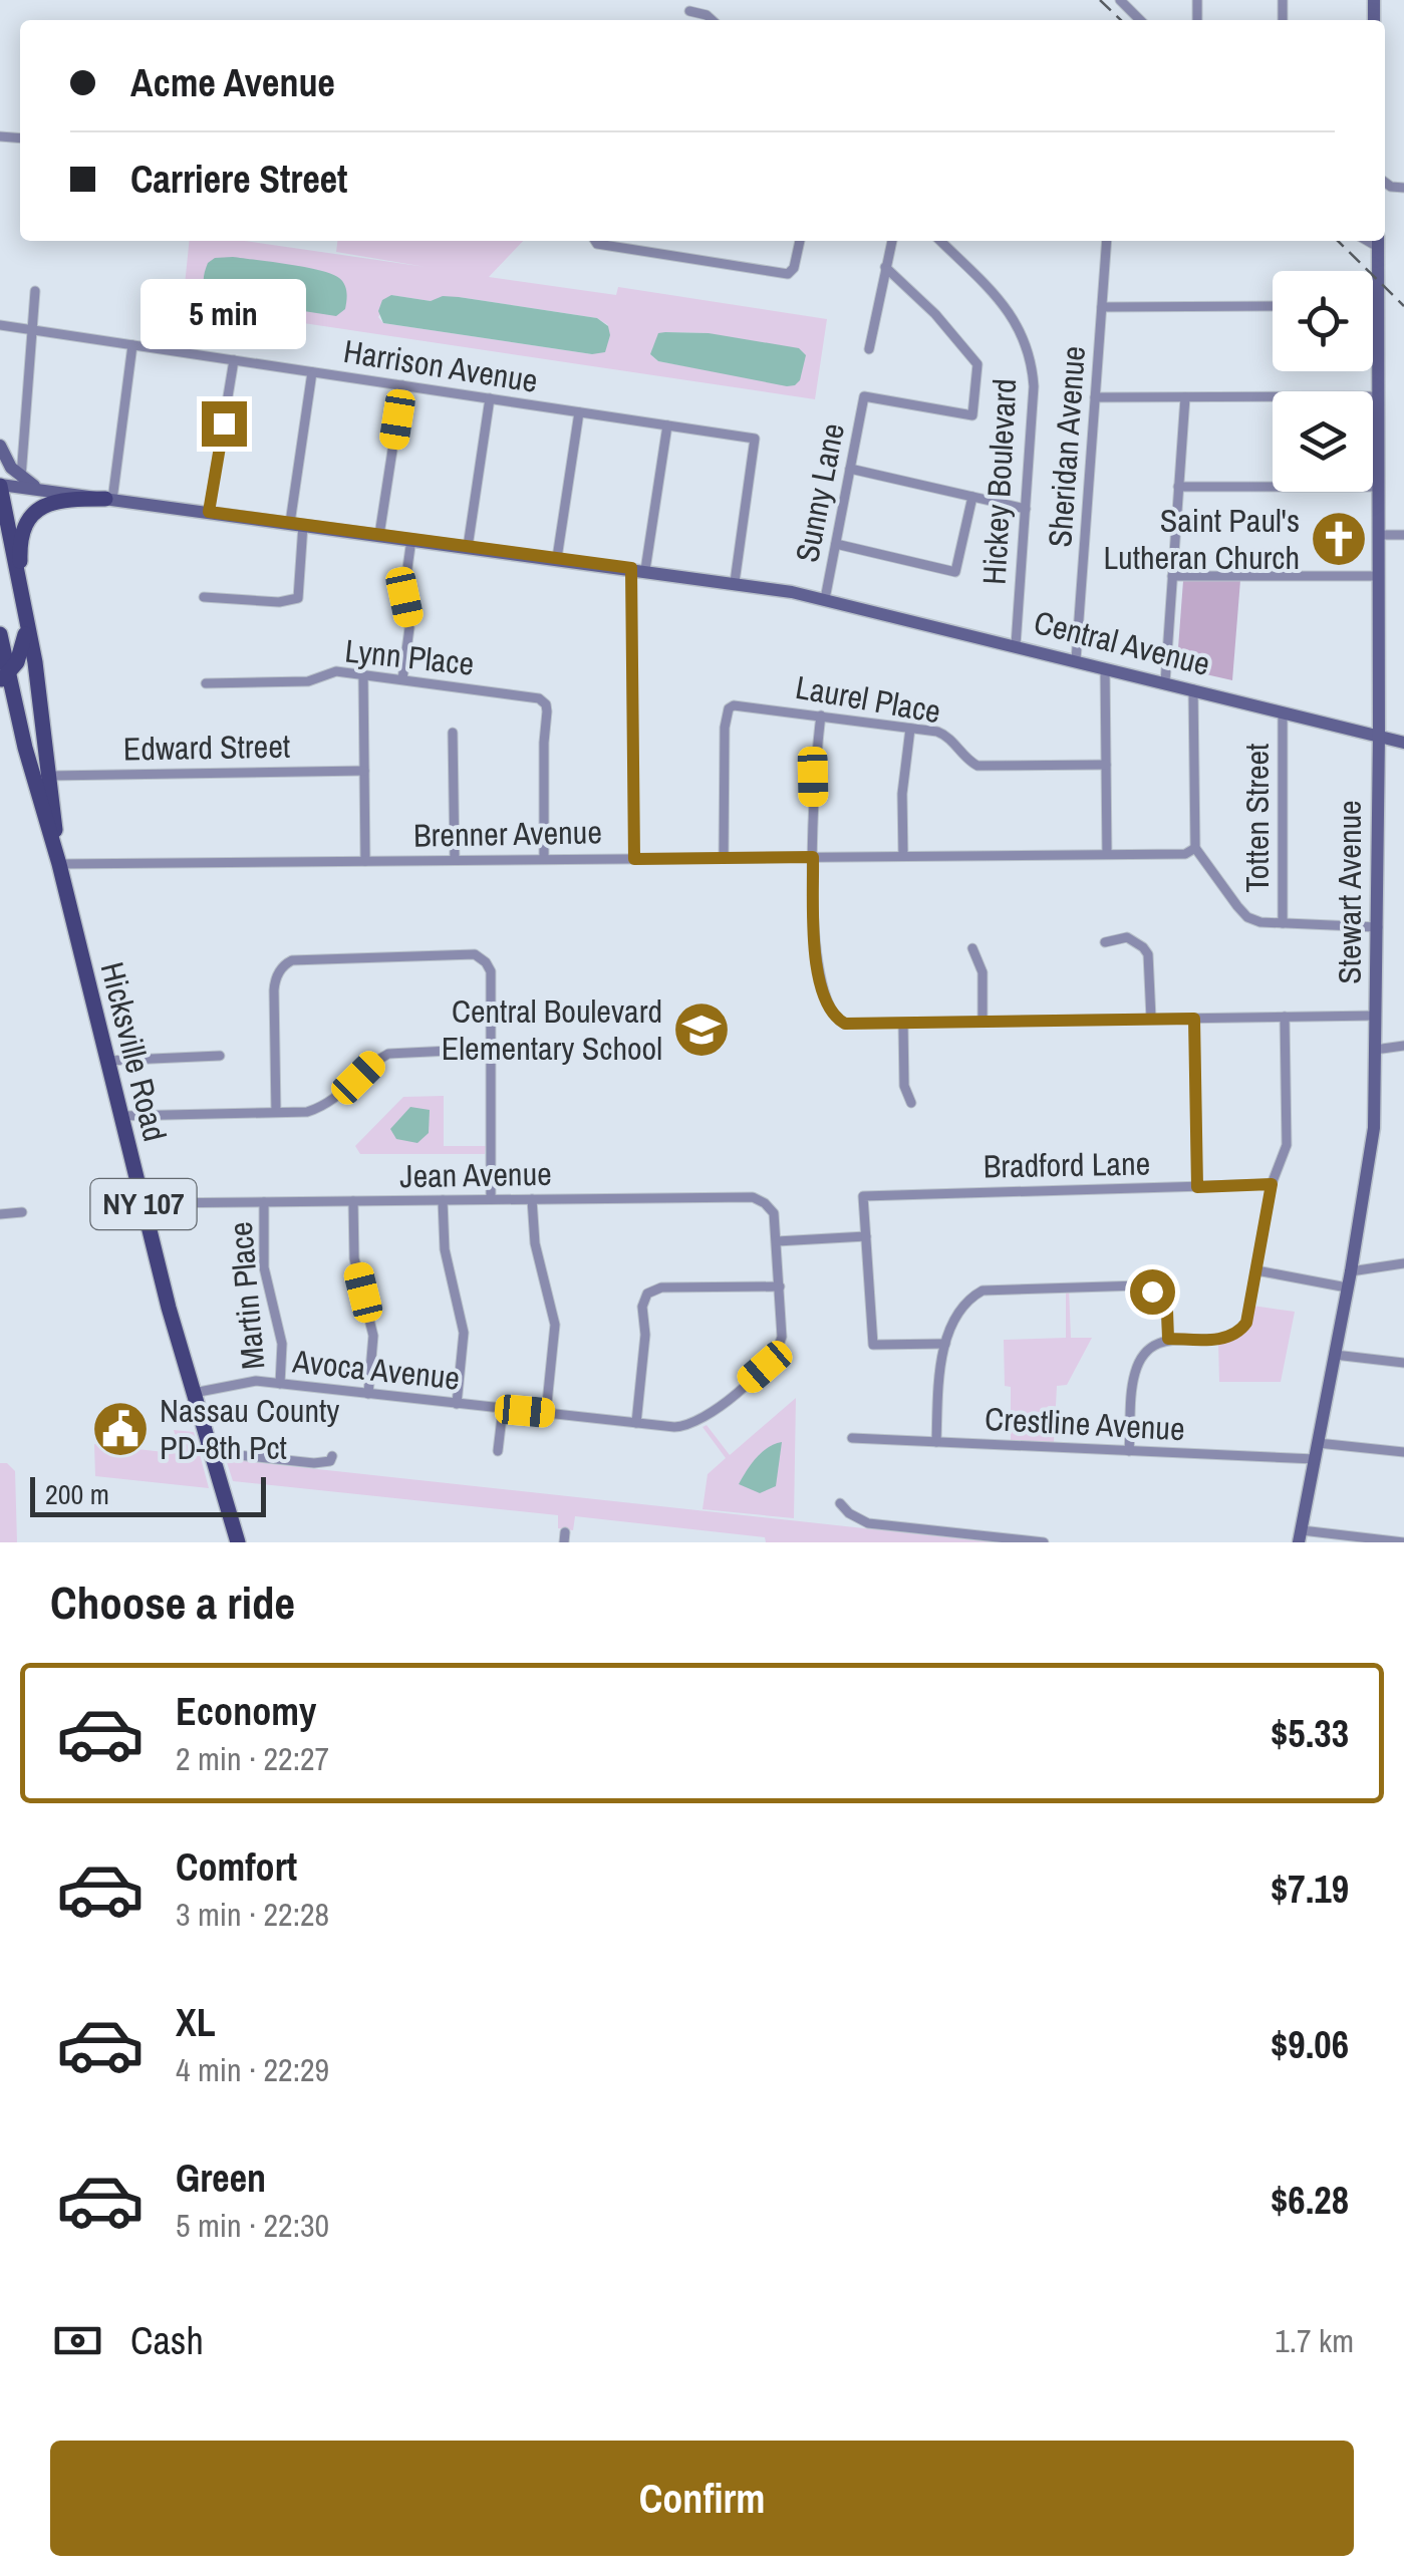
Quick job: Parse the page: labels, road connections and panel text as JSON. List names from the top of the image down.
{
  "streets": {
    "main road": [
      "Central Avenue",
      "Stewart Avenue",
      "Hicksville Road",
      "NY 107"
    ],
    "street": [
      "Harrison Avenue",
      "Sheridan Avenue",
      "Hickey Boulevard",
      "Sunny Lane",
      "Lynn Place",
      "Laurel Place",
      "Edward Street",
      "Totten Street",
      "Brenner Avenue",
      "Bradford Lane",
      "Jean Avenue",
      "Martin Place",
      "Avoca Avenue",
      "Crestline Avenue"
    ]
  },
  "crossings": [
    ["Harrison Avenue", "Central Avenue"],
    ["Sheridan Avenue", "Central Avenue"],
    ["Hickey Boulevard", "Central Avenue"],
    ["Sunny Lane", "Central Avenue"],
    ["Central Avenue", "Totten Street"],
    ["Central Avenue", "Stewart Avenue"],
    ["Lynn Place", "Brenner Avenue"],
    ["Laurel Place", "Brenner Avenue"],
    ["Edward Street", "Hicksville Road"],
    ["Brenner Avenue", "Hicksville Road"],
    ["Stewart Avenue", "Crestline Avenue"],
    ["Hicksville Road", "Jean Avenue"],
    ["Hicksville Road", "Avoca Avenue"],
    ["Jean Avenue", "Martin Place"],
    ["Jean Avenue", "Avoca Avenue"],
    ["Martin Place", "Avoca Avenue"]
  ],
  "places": {
    "church": ["Saint Paul's Lutheran Church"],
    "school or university": ["Central Boulevard Elementary School"],
    "public building": ["Nassau County PD-8th Pct"]
  },
  "scale_bar": "200 m",
  "page": {
    "banner": ["Acme Avenue", "Carriere Street"],
    "bubble": "5 min",
    "scale": "200 m",
    "heading": "Choose a ride",
    "list": [
      {
        "name": "Economy",
        "note": "2 min · 22:27",
        "value": "$5.33"
      },
      {
        "name": "Comfort",
        "note": "3 min · 22:28",
        "value": "$7.19"
      },
      {
        "name": "XL",
        "note": "4 min · 22:29",
        "value": "$9.06"
      },
      {
        "name": "Green",
        "note": "5 min · 22:30",
        "value": "$6.28"
      }
    ],
    "pay": ["Cash", "1.7 km"],
    "buttons": "Confirm"
  }
}
